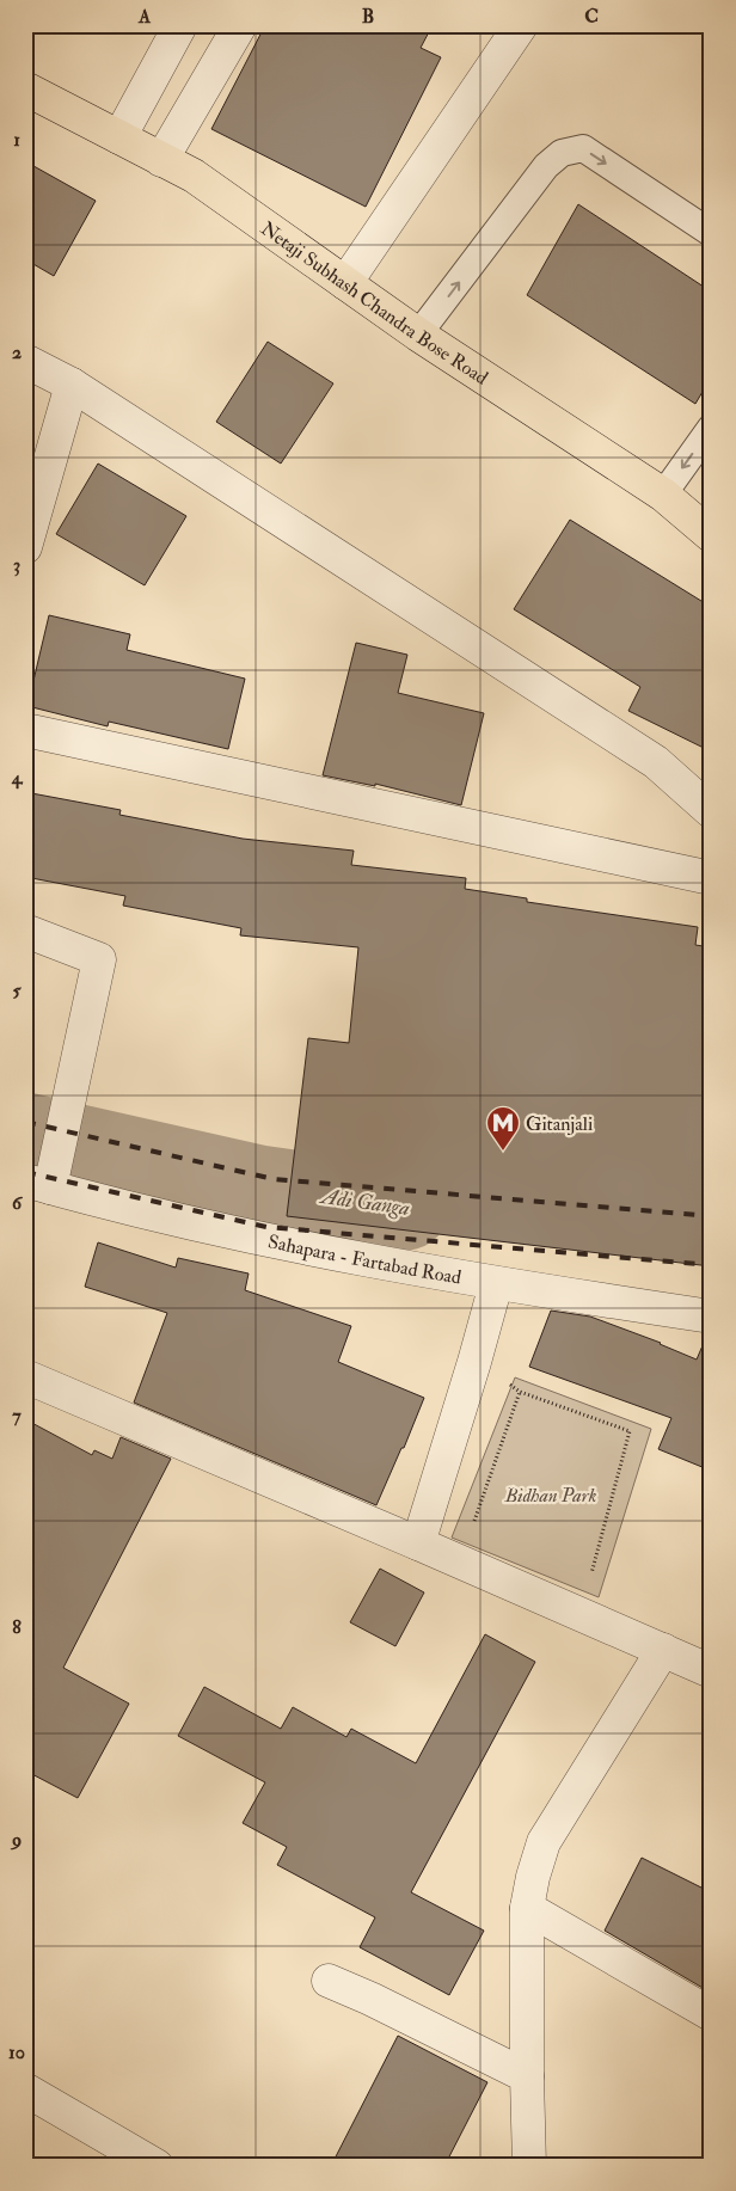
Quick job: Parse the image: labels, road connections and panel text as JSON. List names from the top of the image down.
{
  "streets": {
    "main road": ["Netaji Subhash Chandra Bose Road"],
    "street": ["Sahapara - Fartabad Road"]
  },
  "water": ["Adi Ganga"],
  "parks": ["Bidhan Park"],
  "places": {
    "metro station": ["Gitanjali"]
  },
  "grid": {
    "columns": ["A", "B", "C"],
    "rows": [
      "1",
      "2",
      "3",
      "4",
      "5",
      "6",
      "7",
      "8",
      "9",
      "10"
    ]
  }
}
